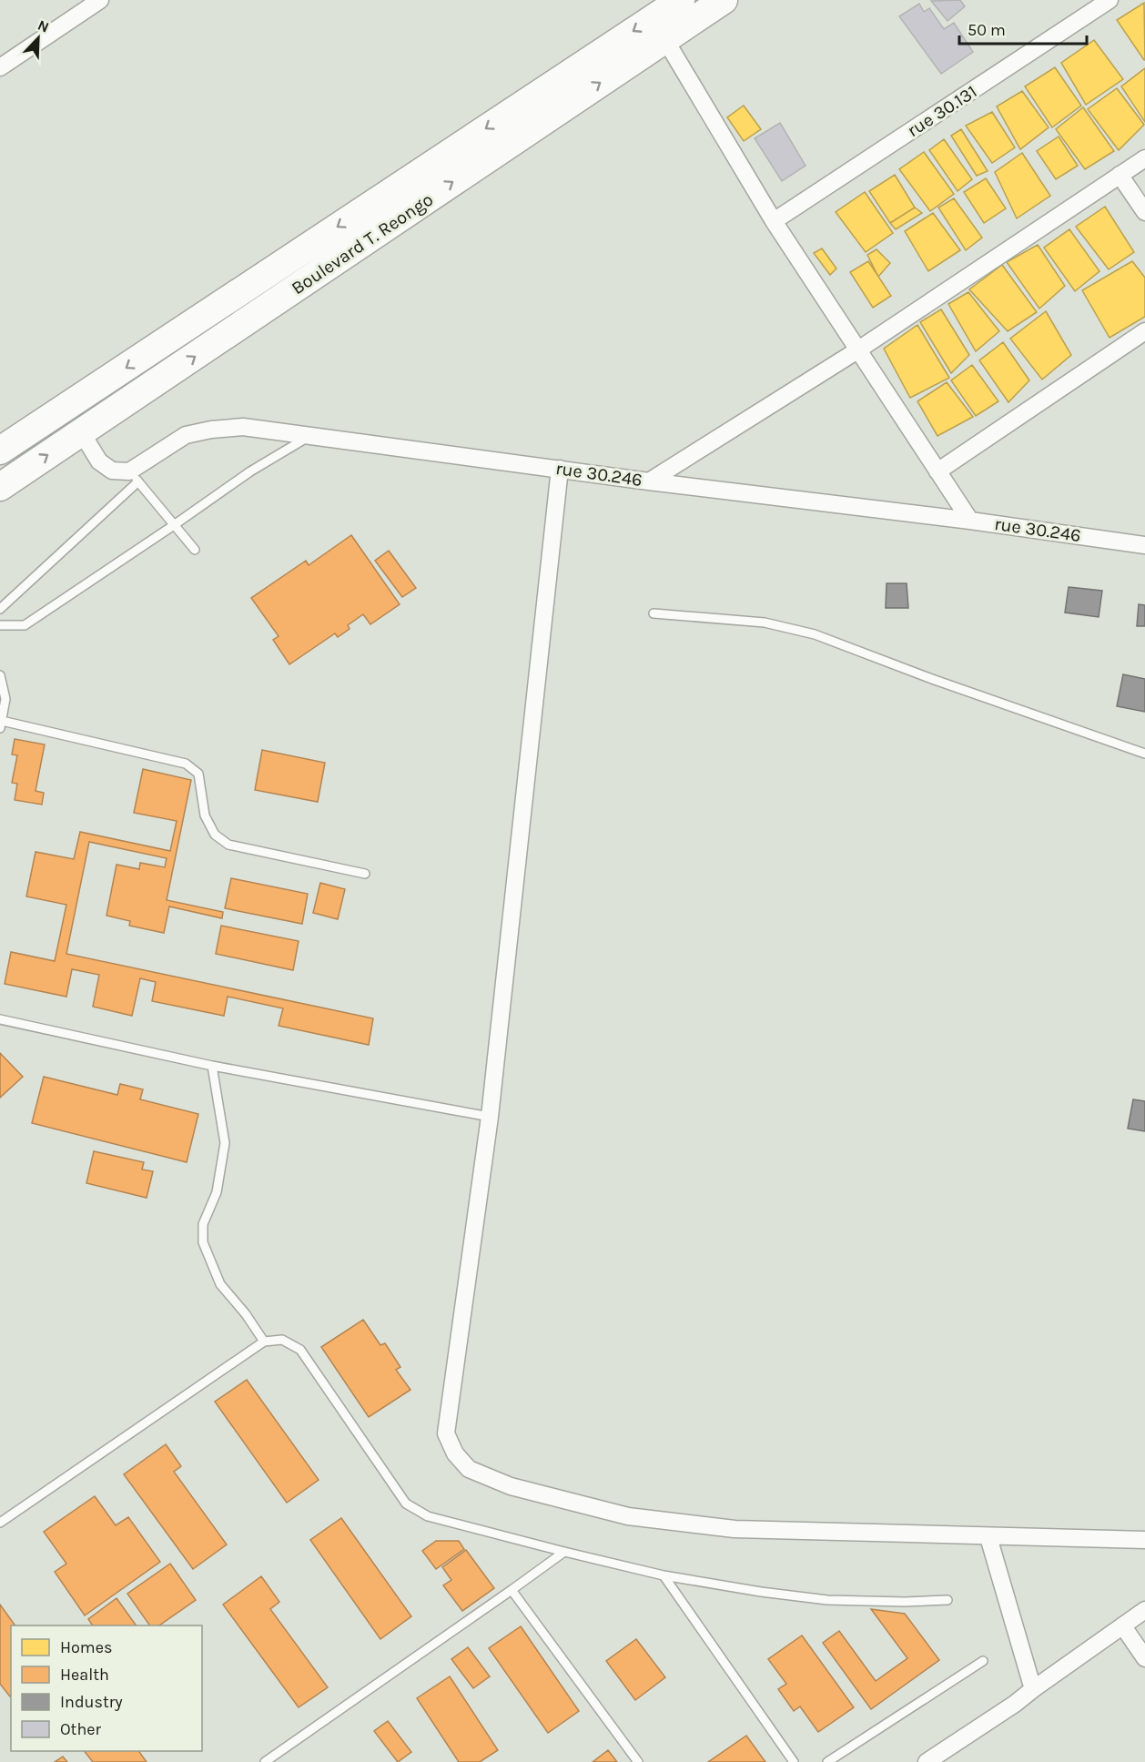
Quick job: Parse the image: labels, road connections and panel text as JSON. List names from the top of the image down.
{
  "streets": {
    "main road": ["Boulevard T. Reongo"],
    "street": ["rue 30.131", "rue 30.246"]
  },
  "legend": [
    "Homes",
    "Health",
    "Industry",
    "Other"
  ],
  "scale_bar": "50 m",
  "north": "top right"
}
